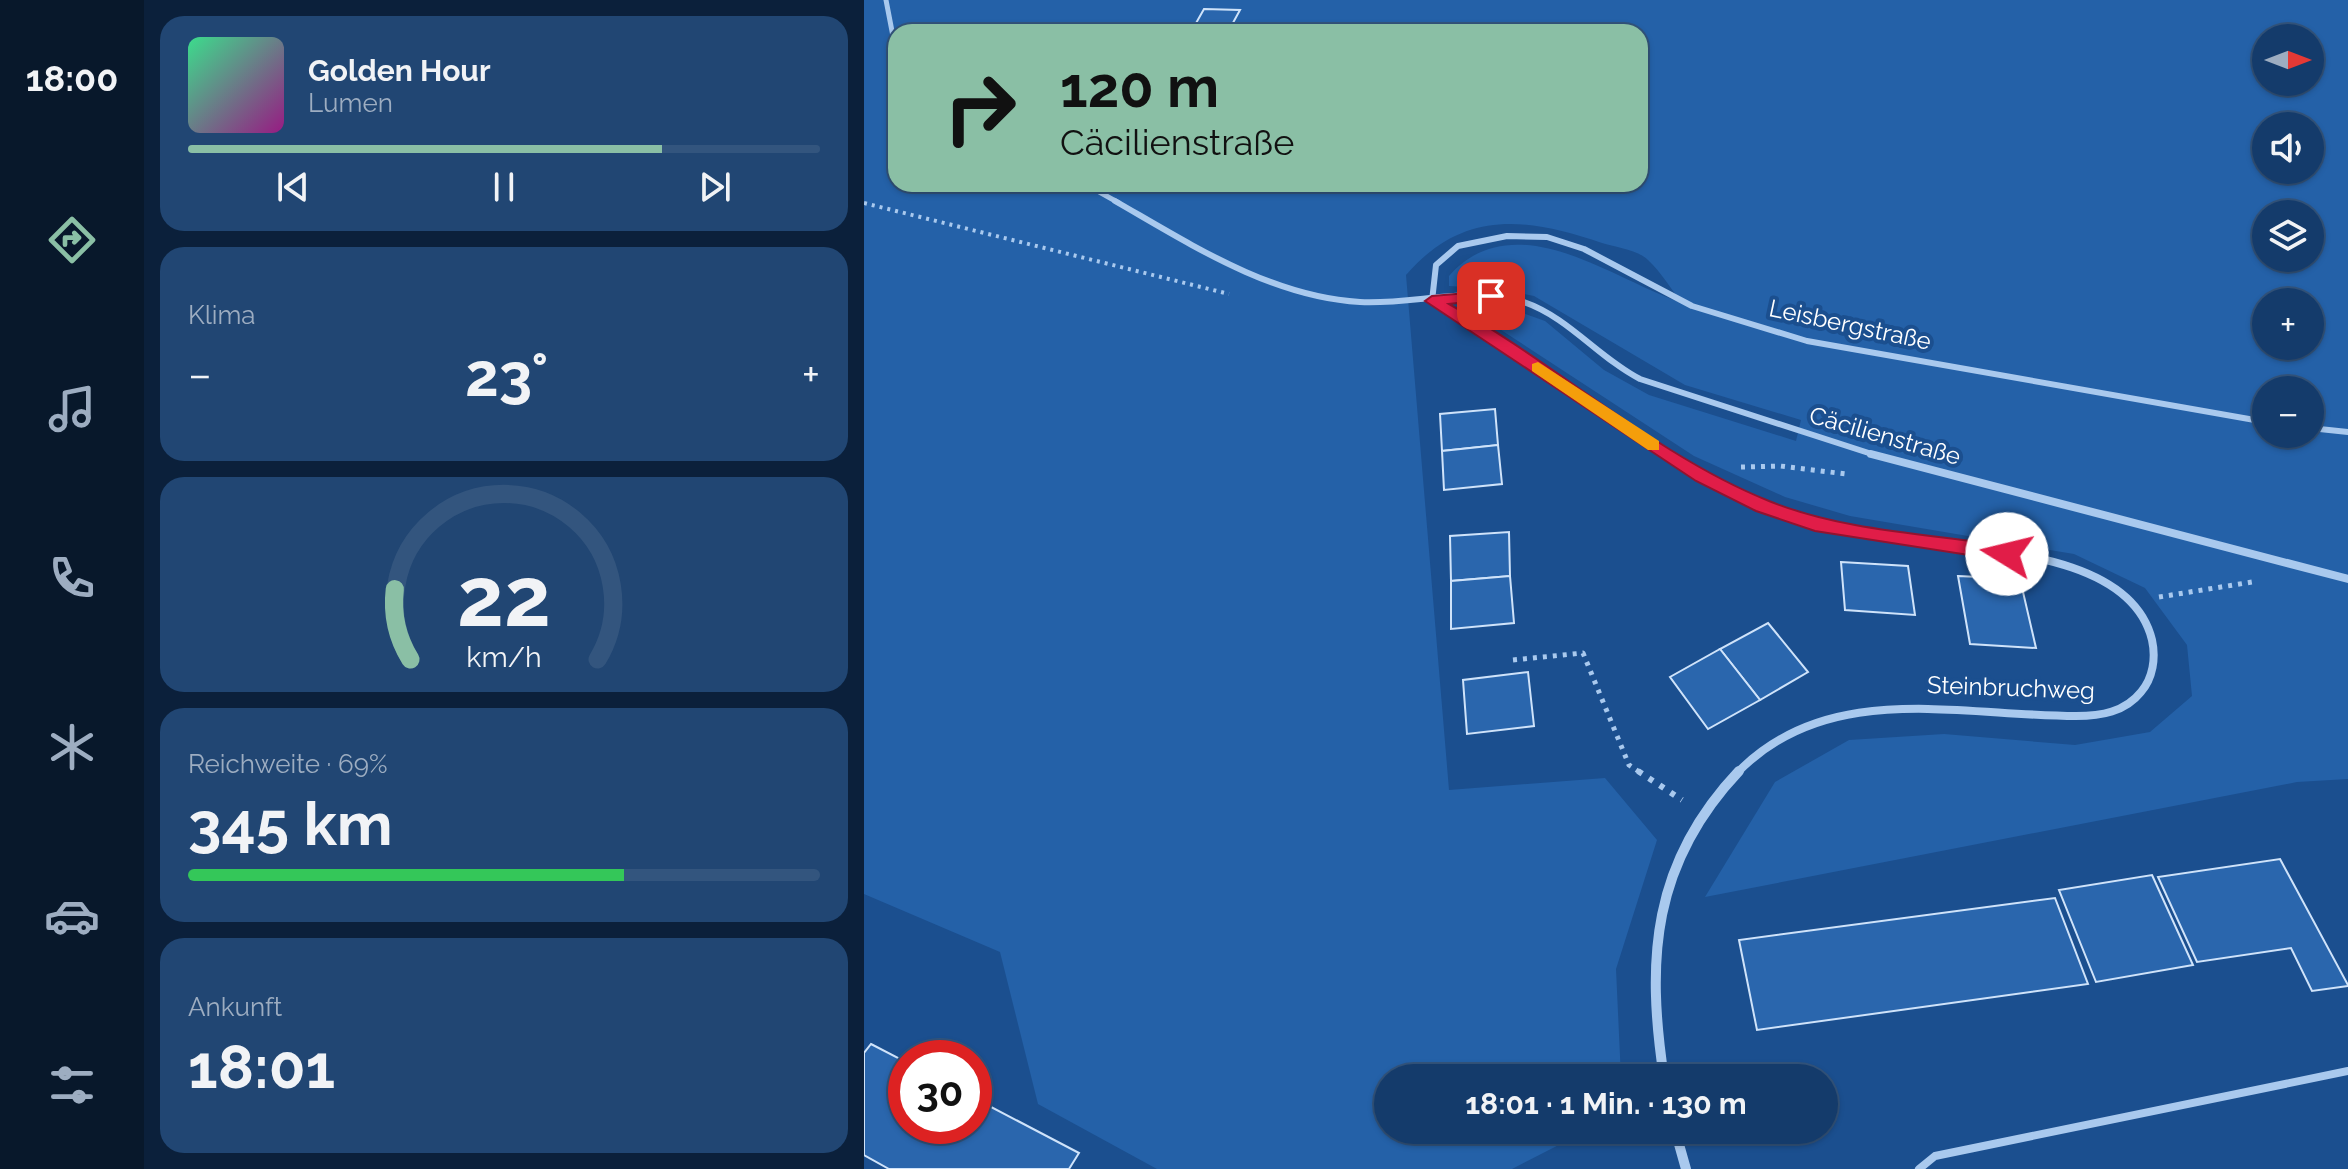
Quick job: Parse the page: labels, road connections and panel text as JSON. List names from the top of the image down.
{
  "streets": {
    "street": ["Leisbergstraße", "Cäcilienstraße", "Steinbruchweg"]
  },
  "crossings": [
    ["Leisbergstraße", "Cäcilienstraße"],
    ["Leisbergstraße", "Steinbruchweg"],
    ["Cäcilienstraße", "Steinbruchweg"]
  ],
  "north": "right",
  "page": {
    "tabs": "18:00",
    "map_buttons": ["+", "−"],
    "turn": ["120 m", "Cäcilienstraße"],
    "song": ["Golden Hour", "Lumen"],
    "tile": [
      "Klima",
      ["Reichweite · 69%", "345 km"],
      ["Ankunft", "18:01"]
    ],
    "heat": ["−", "23°", "+"],
    "limit": "30",
    "trip": "18:01 · 1 Min. · 130 m",
    "gauge": ["22", "km/h"]
  }
}
